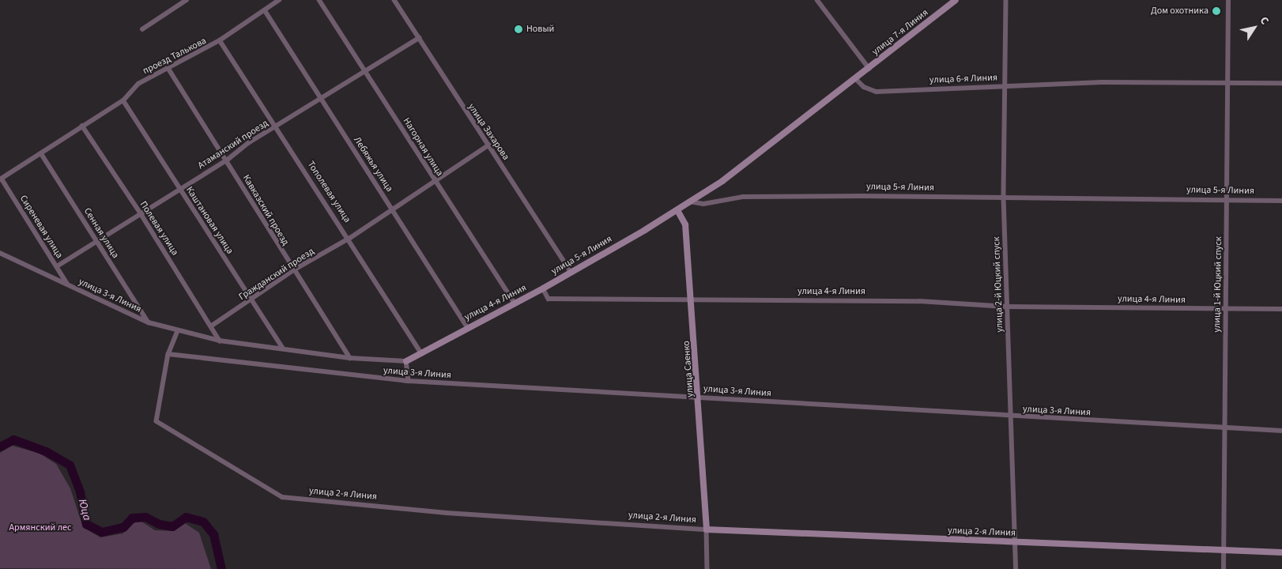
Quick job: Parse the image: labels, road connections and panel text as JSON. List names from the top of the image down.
{
  "streets": {
    "street": [
      "улица 7-я Линия",
      "проезд Талькова",
      "улица 6-я Линия",
      "улица Захарова",
      "Атаманский проезд",
      "Нагорная улица",
      "Лебяжья улица",
      "улица 5-я Линия",
      "Тополевая улица",
      "Кавказский проезд",
      "Каштановая улица",
      "Сиреневая улица",
      "Полевая улица",
      "Сенная улица",
      "Гражданский проезд",
      "улица 2-й Юцкий спуск",
      "улица 1-й Юцкий спуск",
      "улица 4-я Линия",
      "улица 3-я Линия",
      "улица Саенко",
      "улица 2-я Линия"
    ]
  },
  "crossings": [
    ["улица 7-я Линия", "улица 6-я Линия"],
    ["проезд Талькова", "Лебяжья улица"],
    ["проезд Талькова", "Тополевая улица"],
    ["проезд Талькова", "Кавказский проезд"],
    ["проезд Талькова", "Каштановая улица"],
    ["проезд Талькова", "Сиреневая улица"],
    ["проезд Талькова", "Полевая улица"],
    ["проезд Талькова", "Сенная улица"],
    ["улица 6-я Линия", "улица 2-й Юцкий спуск"],
    ["улица 6-я Линия", "улица 1-й Юцкий спуск"],
    ["улица Захарова", "Атаманский проезд"],
    ["улица Захарова", "улица 5-я Линия"],
    ["улица Захарова", "Гражданский проезд"],
    ["Атаманский проезд", "Нагорная улица"],
    ["Атаманский проезд", "Лебяжья улица"],
    ["Атаманский проезд", "Тополевая улица"],
    ["Атаманский проезд", "Кавказский проезд"],
    ["Атаманский проезд", "Каштановая улица"],
    ["Атаманский проезд", "Сиреневая улица"],
    ["Атаманский проезд", "Полевая улица"],
    ["Атаманский проезд", "Сенная улица"],
    ["Нагорная улица", "Гражданский проезд"],
    ["Нагорная улица", "улица 4-я Линия"],
    ["Лебяжья улица", "Гражданский проезд"],
    ["Лебяжья улица", "улица 4-я Линия"],
    ["улица 5-я Линия", "улица 2-й Юцкий спуск"],
    ["улица 5-я Линия", "улица 1-й Юцкий спуск"],
    ["улица 5-я Линия", "улица 4-я Линия"],
    ["улица 5-я Линия", "улица Саенко"],
    ["Тополевая улица", "Гражданский проезд"],
    ["Тополевая улица", "улица 4-я Линия"],
    ["Кавказский проезд", "Гражданский проезд"],
    ["Кавказский проезд", "улица 3-я Линия"],
    ["Каштановая улица", "Гражданский проезд"],
    ["Каштановая улица", "улица 3-я Линия"],
    ["Сиреневая улица", "улица 3-я Линия"],
    ["Полевая улица", "Гражданский проезд"],
    ["Полевая улица", "улица 3-я Линия"],
    ["Сенная улица", "улица 3-я Линия"],
    ["улица 2-й Юцкий спуск", "улица 4-я Линия"],
    ["улица 2-й Юцкий спуск", "улица 3-я Линия"],
    ["улица 2-й Юцкий спуск", "улица 2-я Линия"],
    ["улица 1-й Юцкий спуск", "улица 4-я Линия"],
    ["улица 1-й Юцкий спуск", "улица 3-я Линия"],
    ["улица 1-й Юцкий спуск", "улица 2-я Линия"],
    ["улица 4-я Линия", "улица 3-я Линия"],
    ["улица 4-я Линия", "улица Саенко"],
    ["улица 3-я Линия", "улица Саенко"],
    ["улица 3-я Линия", "улица 2-я Линия"],
    ["улица Саенко", "улица 2-я Линия"]
  ],
  "water": ["Юца"],
  "parks": ["Армянский лес"],
  "places": ["Дом охотника", "Новый"],
  "north": "top right"
}
